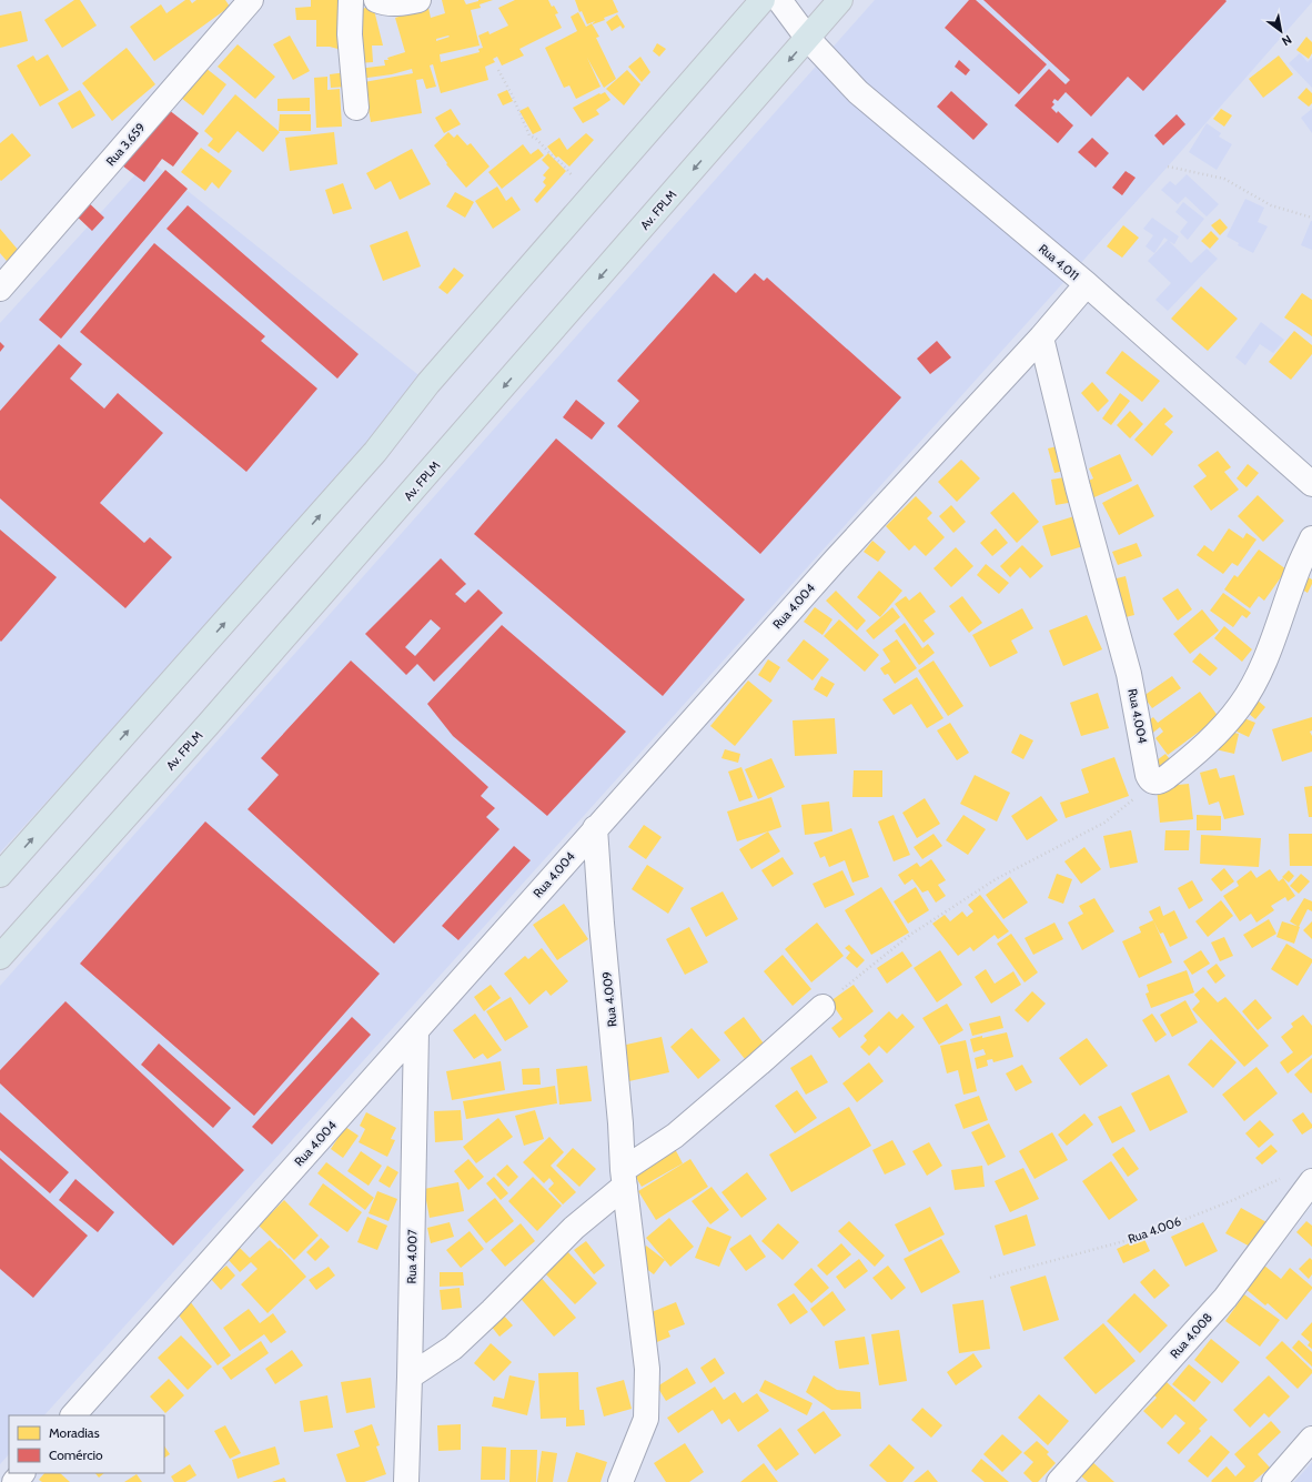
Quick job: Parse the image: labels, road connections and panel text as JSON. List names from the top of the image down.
{
  "streets": {
    "main road": ["Av. FPLM"],
    "street": [
      "Rua 3.659",
      "Rua 4.011",
      "Rua 4.004",
      "Rua 4.009",
      "Rua 4.007",
      "Rua 4.008"
    ],
    "path": ["Rua 4.006"]
  },
  "crossings": [
    ["Av. FPLM", "Rua 4.011"],
    ["Rua 4.011", "Rua 4.004"],
    ["Rua 4.004", "Rua 4.009"],
    ["Rua 4.004", "Rua 4.007"]
  ],
  "legend": ["Moradias", "Comércio"],
  "north": "bottom right"
}
